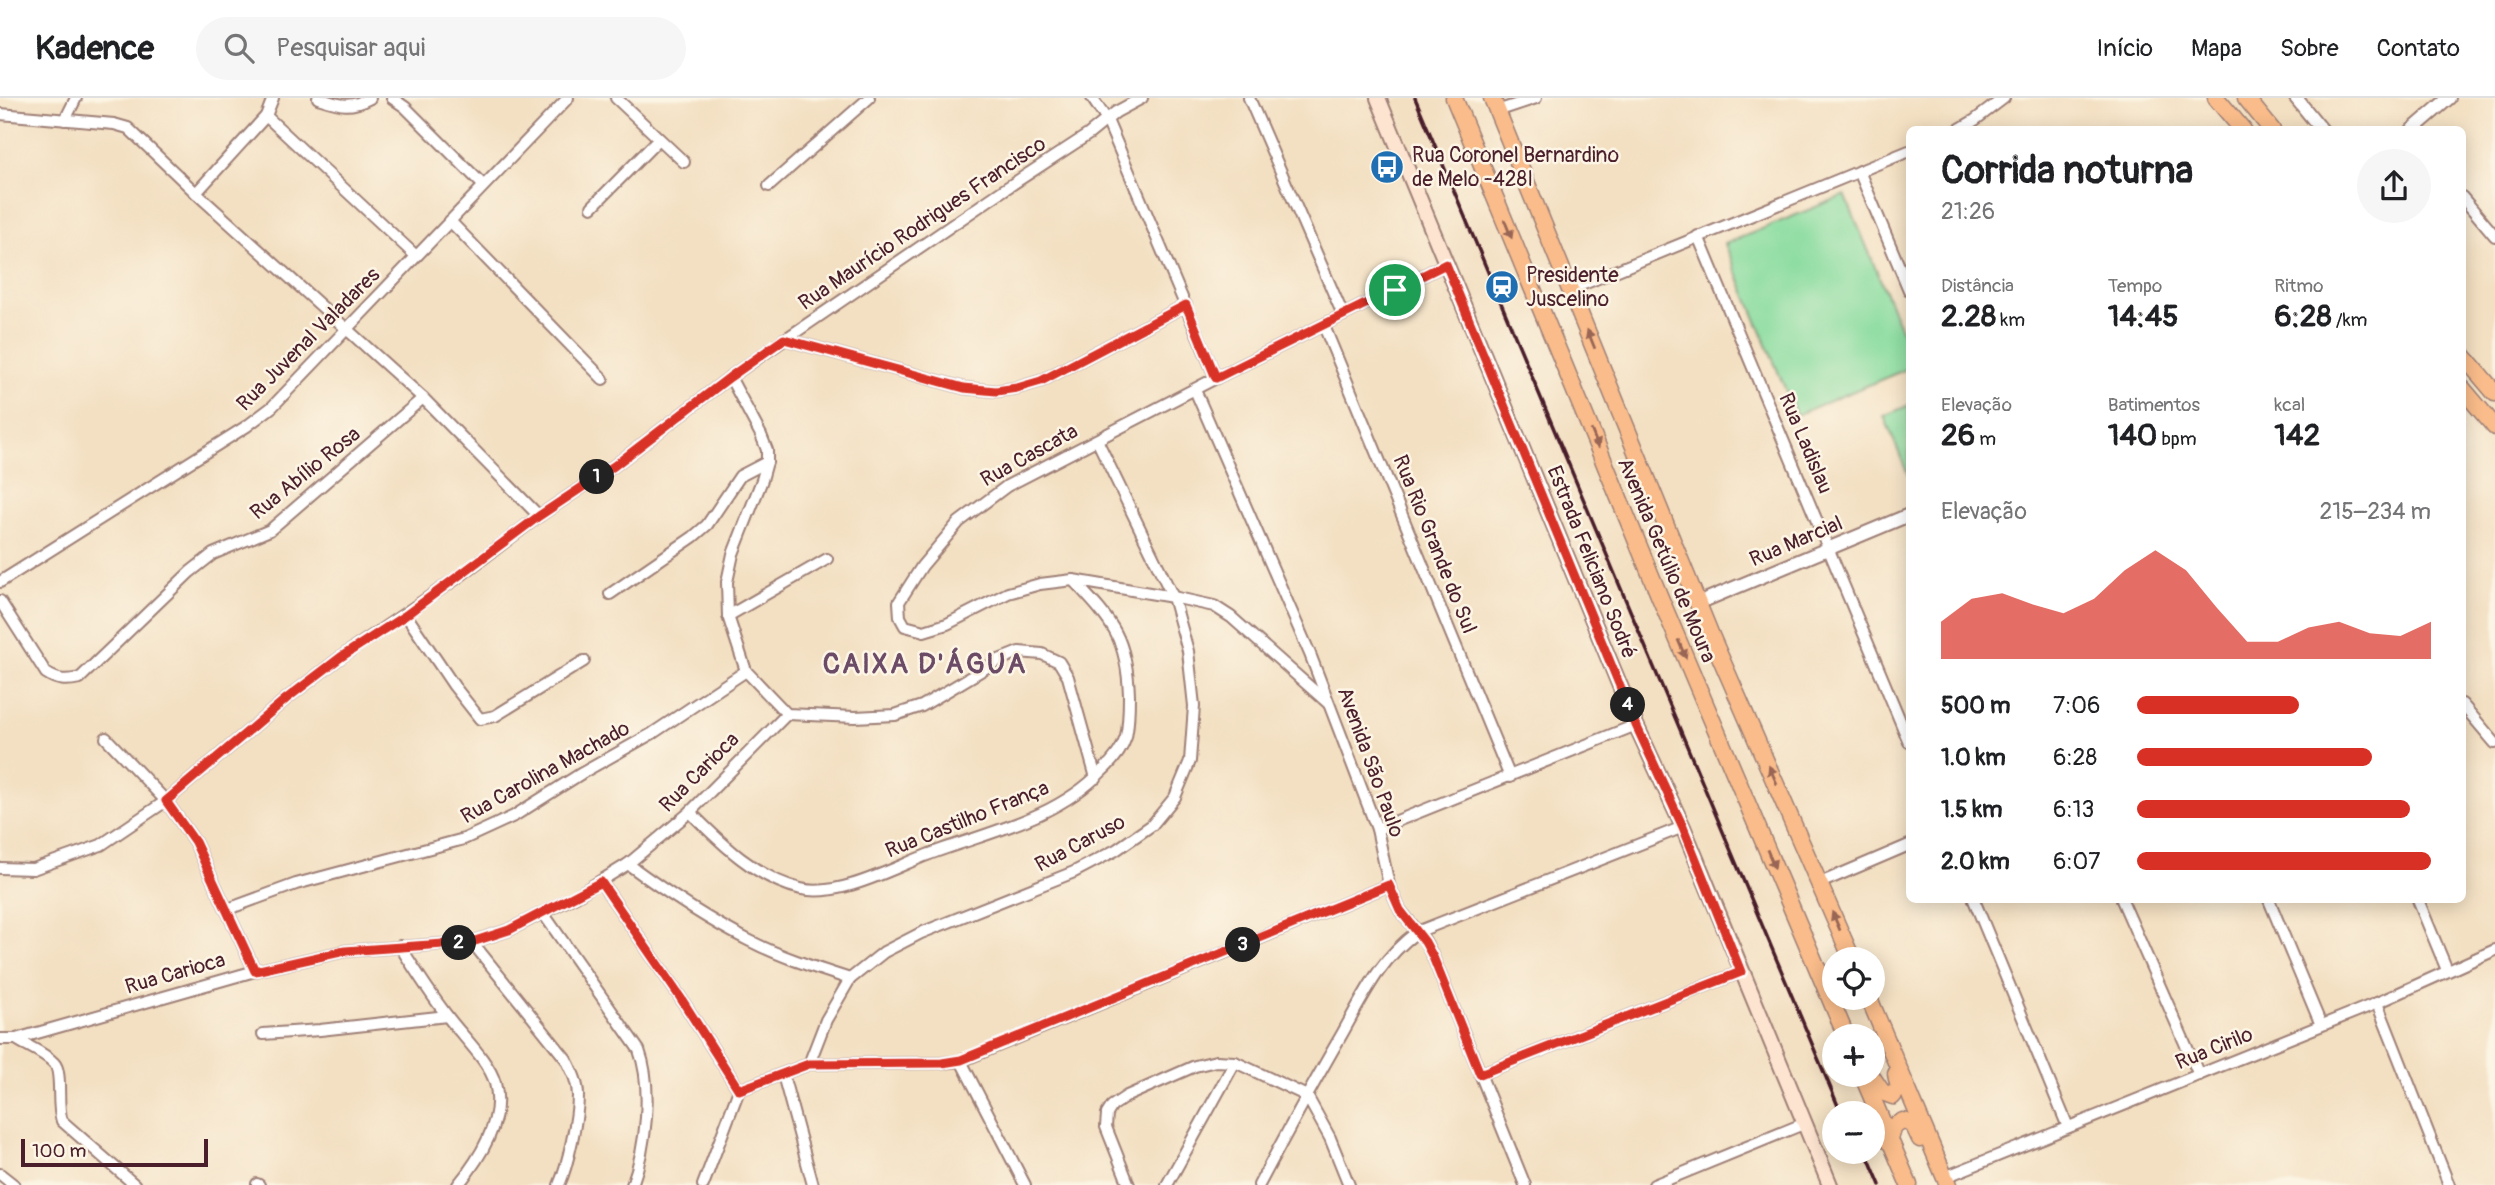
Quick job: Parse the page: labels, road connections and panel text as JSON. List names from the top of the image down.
{
  "streets": {
    "main road": ["Avenida Getúlio de Moura", "Estrada Feliciano Sodré"],
    "street": [
      "Rua Maurício Rodrigues Francisco",
      "Rua Juvenal Valadares",
      "Rua Ladislau",
      "Rua Cascata",
      "Rua Abílio Rosa",
      "Rua Marcial",
      "Rua Rio Grande do Sul",
      "Avenida São Paulo",
      "Rua Carolina Machado",
      "Rua Carioca",
      "Rua Castilho França",
      "Rua Caruso",
      "Rua Cirilo"
    ]
  },
  "crossings": [
    ["Rua Ladislau", "Rua Marcial"],
    ["Rua Cascata", "Rua Rio Grande do Sul"],
    ["Rua Cascata", "Estrada Feliciano Sodré"],
    ["Rua Cascata", "Avenida São Paulo"],
    ["Rua Cascata", "Rua Castilho França"],
    ["Rua Cascata", "Rua Caruso"],
    ["Rua Marcial", "Avenida Getúlio de Moura"],
    ["Rua Carioca", "Rua Castilho França"]
  ],
  "districts": ["CAIXA D'ÁGUA"],
  "places": {
    "bus stop": ["Rua Coronel Bernardino de Melo -428I"],
    "station": ["Presidente Juscelino"]
  },
  "scale_bar": "100 m",
  "page": {
    "header": "Kadence",
    "search": "Pesquisar aqui",
    "nav": [
      "Início",
      "Mapa",
      "Sobre",
      "Contato"
    ],
    "heading": ["Corrida noturna", "21:26"],
    "stats": [
      ["Distância", "2.28 km"],
      ["Tempo", "14:45"],
      ["Ritmo", "6:28 /km"],
      ["Elevação", "26 m"],
      ["Batimentos", "140 bpm"],
      ["kcal", "142"]
    ],
    "pins": [
      "1",
      "4",
      "2",
      "3"
    ],
    "chart": ["Elevação", "215–234 m"],
    "list": [
      {
        "name": "500 m",
        "note": "7:06"
      },
      {
        "name": "1.0 km",
        "note": "6:28"
      },
      {
        "name": "1.5 km",
        "note": "6:13"
      },
      {
        "name": "2.0 km",
        "note": "6:07"
      }
    ],
    "map_buttons": ["+", "−"],
    "scale": "100 m"
  }
}
